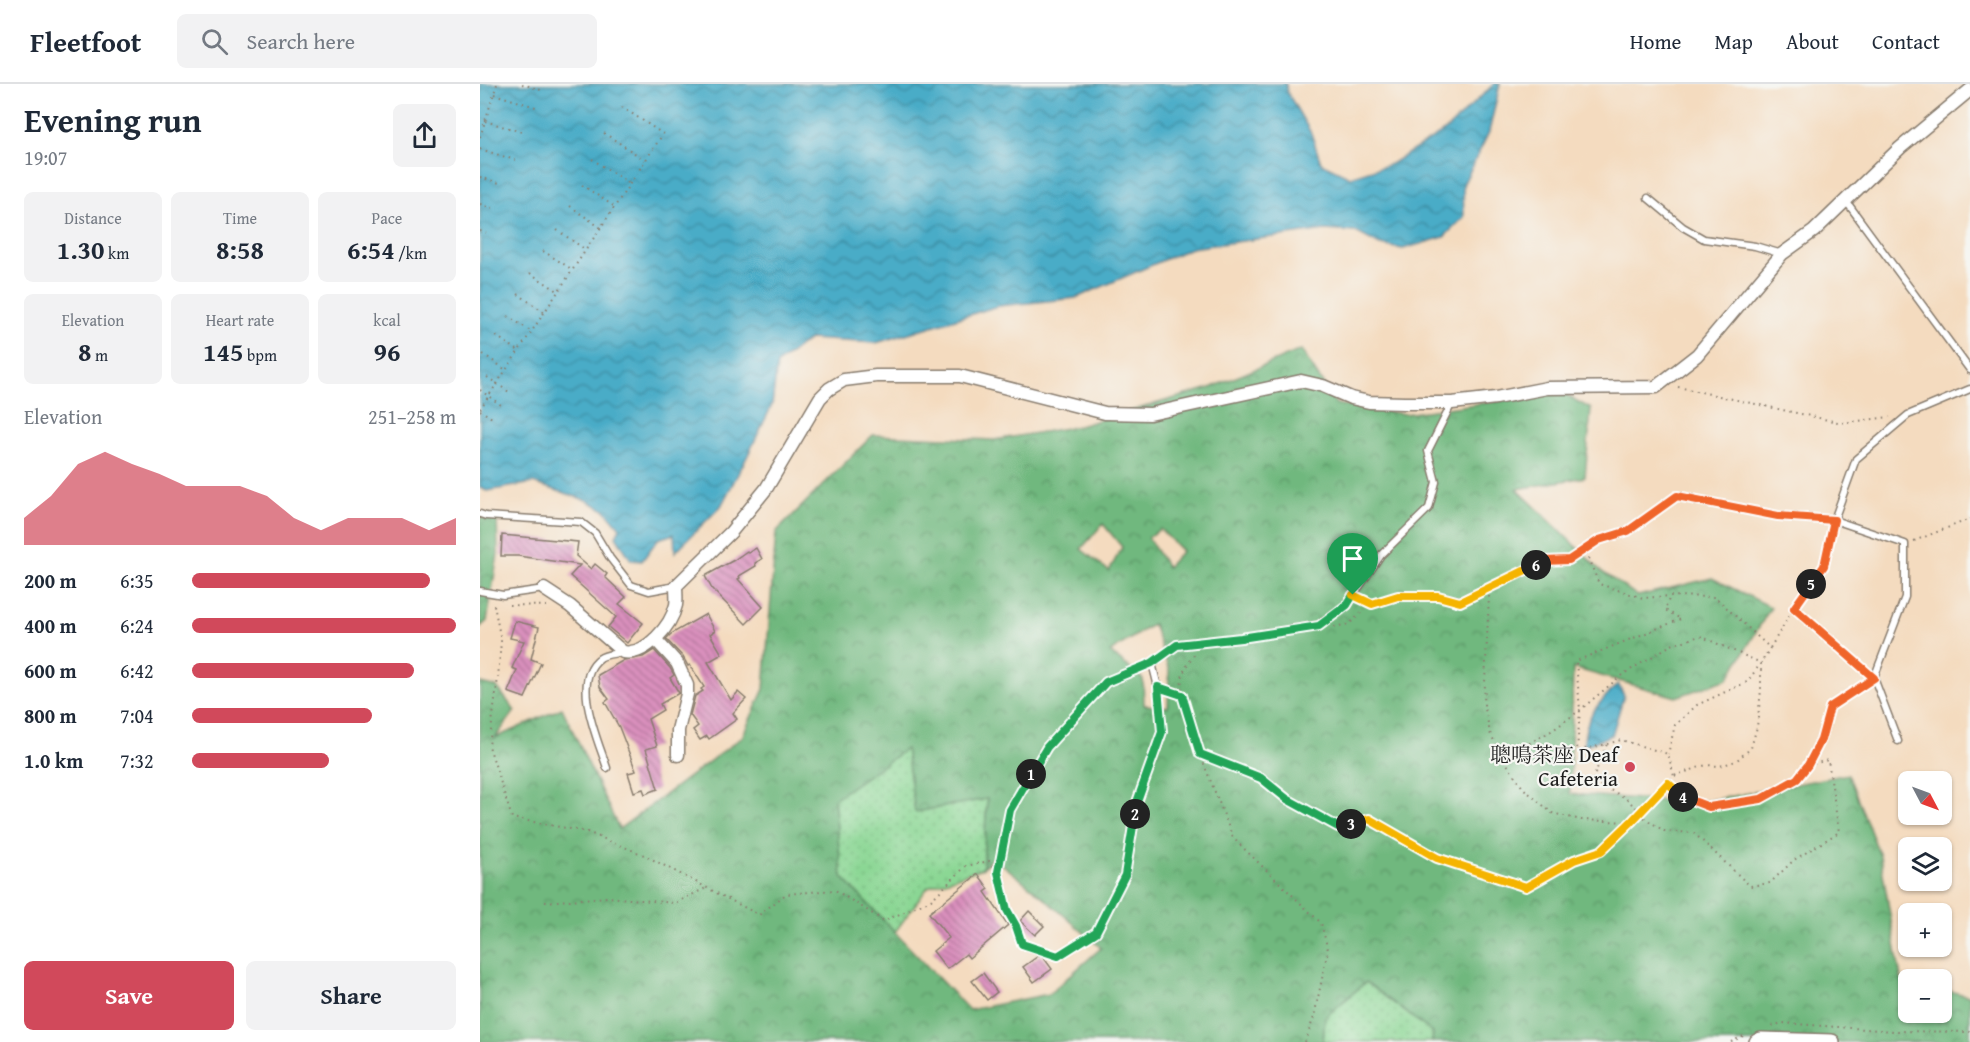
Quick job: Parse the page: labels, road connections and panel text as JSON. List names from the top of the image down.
{
  "places": ["聰鳴茶座 Deaf Cafeteria"],
  "north": "bottom right",
  "page": {
    "header": "Fleetfoot",
    "search": "Search here",
    "nav": [
      "Home",
      "Map",
      "About",
      "Contact"
    ],
    "heading": ["Evening run", "19:07"],
    "stats": [
      ["Distance", "1.30 km"],
      ["Time", "8:58"],
      ["Pace", "6:54 /km"],
      ["Elevation", "8 m"],
      ["Heart rate", "145 bpm"],
      ["kcal", "96"]
    ],
    "chart": ["Elevation", "251–258 m"],
    "pins": [
      "6",
      "5",
      "1",
      "4",
      "2",
      "3"
    ],
    "list": [
      {
        "name": "200 m",
        "note": "6:35"
      },
      {
        "name": "400 m",
        "note": "6:24"
      },
      {
        "name": "600 m",
        "note": "6:42"
      },
      {
        "name": "800 m",
        "note": "7:04"
      },
      {
        "name": "1.0 km",
        "note": "7:32"
      }
    ],
    "map_buttons": ["+", "−"],
    "buttons": ["Save", "Share"]
  }
}
